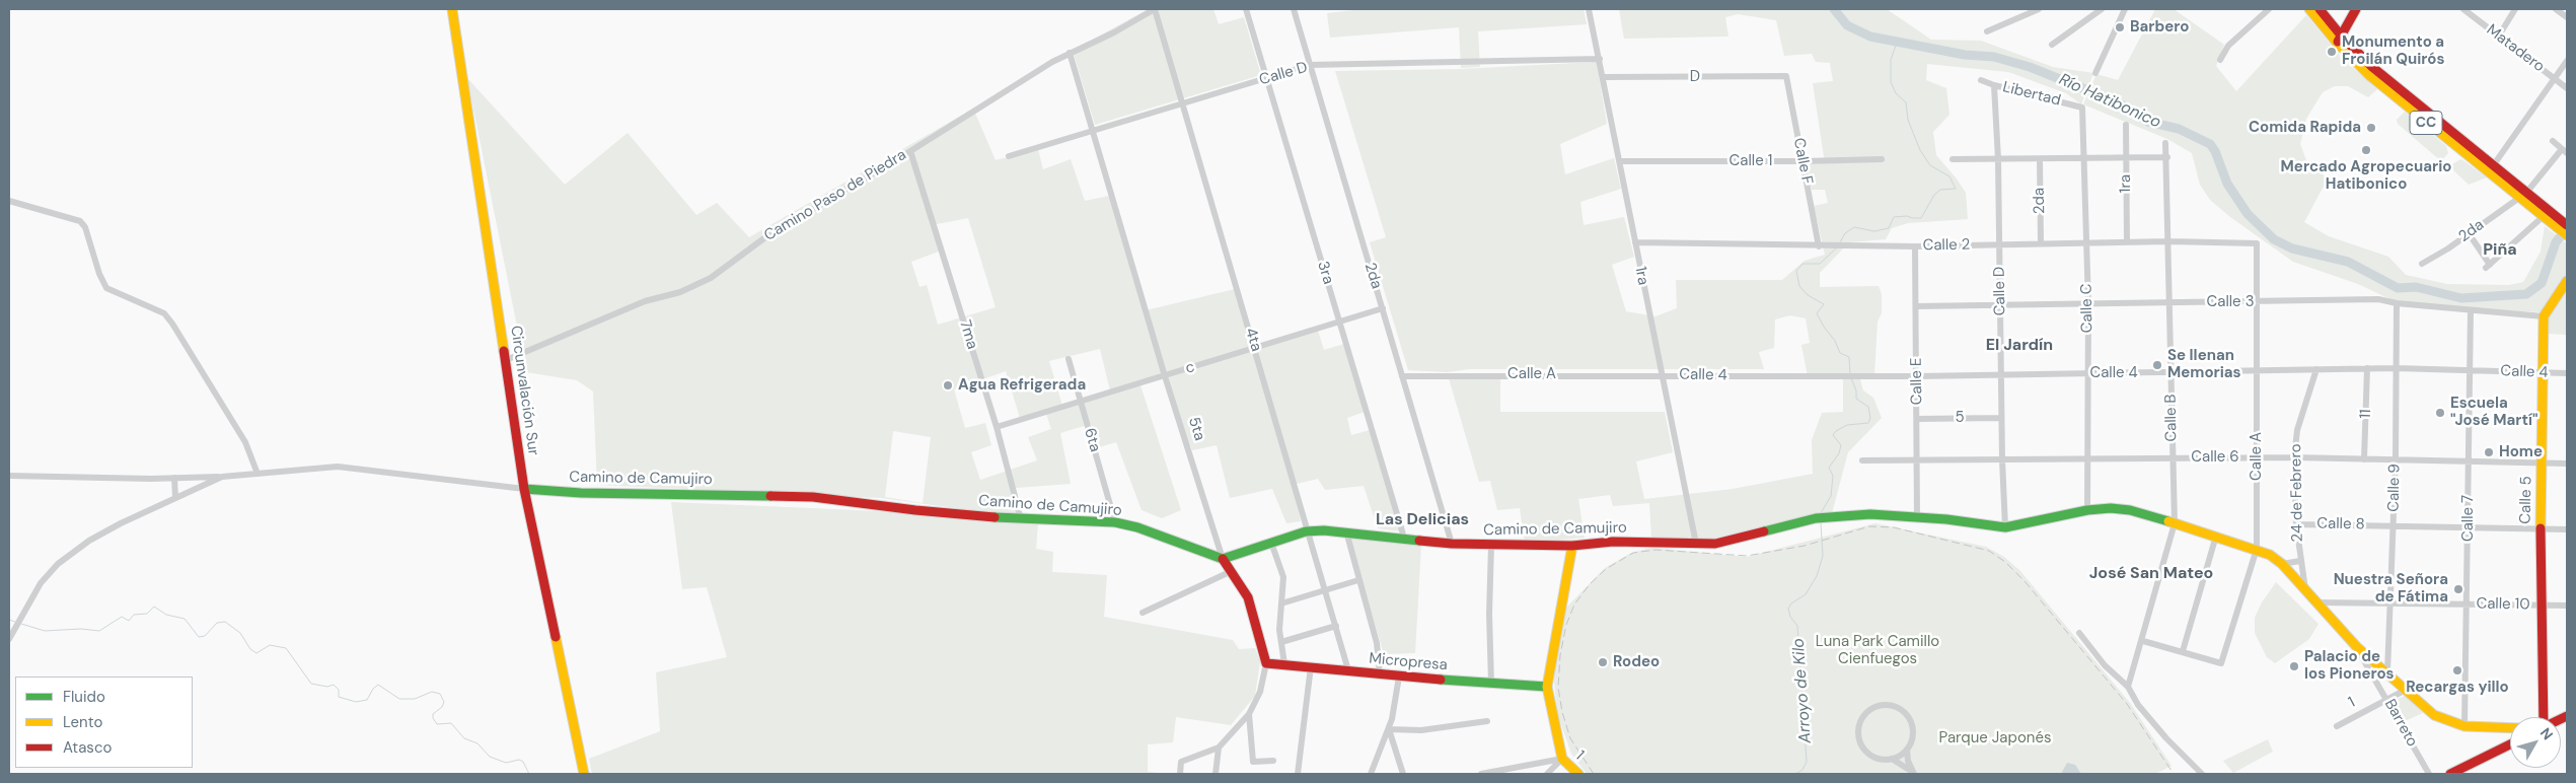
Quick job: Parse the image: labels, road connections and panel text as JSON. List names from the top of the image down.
{
  "streets": {
    "street": [
      "Matadero",
      "Calle D",
      "D",
      "Libertad",
      "CC",
      "Calle 1",
      "Calle F",
      "1ra",
      "Camino Paso de Piedra",
      "2da",
      "Calle 2",
      "3ra",
      "Calle 3",
      "Calle C",
      "7ma",
      "4ta",
      "c",
      "Calle 4",
      "Calle A",
      "Calle E",
      "Circunvalación Sur",
      "11",
      "5",
      "Calle B",
      "5ta",
      "6ta",
      "Calle 6",
      "Camino de Camujiro",
      "Calle 9",
      "24 de Febrero",
      "Calle 5",
      "Calle 7",
      "Calle 8",
      "Calle 10",
      "Micropresa",
      "1",
      "Barreto"
    ]
  },
  "crossings": [
    ["Calle D", "Libertad"],
    ["Calle D", "1ra"],
    ["Calle D", "2da"],
    ["Calle D", "Calle 2"],
    ["Calle D", "3ra"],
    ["Calle D", "Calle 3"],
    ["Calle D", "4ta"],
    ["Calle D", "Calle 4"],
    ["Calle D", "5"],
    ["Calle D", "5ta"],
    ["Calle D", "Calle 6"],
    ["Calle D", "Camino de Camujiro"],
    ["D", "Calle F"],
    ["D", "1ra"],
    ["Libertad", "Calle C"],
    ["CC", "2da"],
    ["Calle 1", "Calle F"],
    ["Calle 1", "1ra"],
    ["Calle F", "Calle 2"],
    ["1ra", "Calle 2"],
    ["1ra", "Calle 4"],
    ["1ra", "Calle A"],
    ["1ra", "Camino de Camujiro"],
    ["Camino Paso de Piedra", "7ma"],
    ["Camino Paso de Piedra", "4ta"],
    ["Camino Paso de Piedra", "Circunvalación Sur"],
    ["Camino Paso de Piedra", "5ta"],
    ["2da", "Calle 2"],
    ["2da", "c"],
    ["2da", "Calle A"],
    ["2da", "Camino de Camujiro"],
    ["Calle 2", "Calle C"],
    ["Calle 2", "Calle A"],
    ["Calle 2", "Calle E"],
    ["Calle 2", "Calle B"],
    ["3ra", "c"],
    ["3ra", "Camino de Camujiro"],
    ["Calle 3", "Calle C"],
    ["Calle 3", "Calle A"],
    ["Calle 3", "Calle E"],
    ["Calle 3", "Calle B"],
    ["Calle 3", "Calle 9"],
    ["Calle 3", "Calle 5"],
    ["Calle 3", "Calle 7"],
    ["Calle C", "Calle 4"],
    ["Calle C", "Calle 6"],
    ["Calle C", "Camino de Camujiro"],
    ["7ma", "c"],
    ["7ma", "Camino de Camujiro"],
    ["4ta", "c"],
    ["4ta", "Camino de Camujiro"],
    ["4ta", "Micropresa"],
    ["c", "5ta"],
    ["c", "6ta"],
    ["Calle 4", "Calle A"],
    ["Calle 4", "Calle E"],
    ["Calle 4", "11"],
    ["Calle 4", "Calle B"],
    ["Calle 4", "Calle 9"],
    ["Calle 4", "24 de Febrero"],
    ["Calle 4", "Calle 5"],
    ["Calle 4", "Calle 7"],
    ["Calle A", "Calle 6"],
    ["Calle A", "Camino de Camujiro"],
    ["Calle E", "5"],
    ["Calle E", "Calle 6"],
    ["Calle E", "Camino de Camujiro"],
    ["Circunvalación Sur", "Camino de Camujiro"],
    ["11", "Calle 6"],
    ["Calle B", "Calle 6"],
    ["Calle B", "Camino de Camujiro"],
    ["5ta", "Camino de Camujiro"],
    ["5ta", "Micropresa"],
    ["6ta", "Camino de Camujiro"],
    ["Calle 6", "Calle 9"],
    ["Calle 6", "24 de Febrero"],
    ["Calle 6", "Calle 5"],
    ["Calle 6", "Calle 7"],
    ["Camino de Camujiro", "Calle 9"],
    ["Camino de Camujiro", "24 de Febrero"],
    ["Camino de Camujiro", "Calle 7"],
    ["Camino de Camujiro", "Calle 10"],
    ["Camino de Camujiro", "1"],
    ["Camino de Camujiro", "Barreto"],
    ["Calle 9", "Calle 8"],
    ["Calle 9", "Calle 10"],
    ["24 de Febrero", "Calle 8"],
    ["Calle 5", "Calle 8"],
    ["Calle 5", "Calle 10"],
    ["Calle 7", "Calle 8"],
    ["Calle 7", "Calle 10"],
    ["1", "Barreto"]
  ],
  "districts": [
    "Piña",
    "El Jardín",
    "Las Delicias",
    "José San Mateo"
  ],
  "water": ["Río Hatibonico", "Arroyo de Kilo"],
  "parks": ["Luna Park Camillo Cienfuegos", "Parque Japonés"],
  "places": [
    "Barbero",
    "Monumento a Froilán Quirós",
    "Comida Rapida",
    "Mercado Agropecuario Hatibonico",
    "Se llenan Memorias",
    "Agua Refrigerada",
    "Escuela \"José Martí\"",
    "Home",
    "Nuestra Señora de Fátima",
    "Rodeo",
    "Palacio de los Pioneros",
    "Recargas yillo"
  ],
  "legend": ["Fluido", "Lento", "Atasco"],
  "north": "top right"
}
